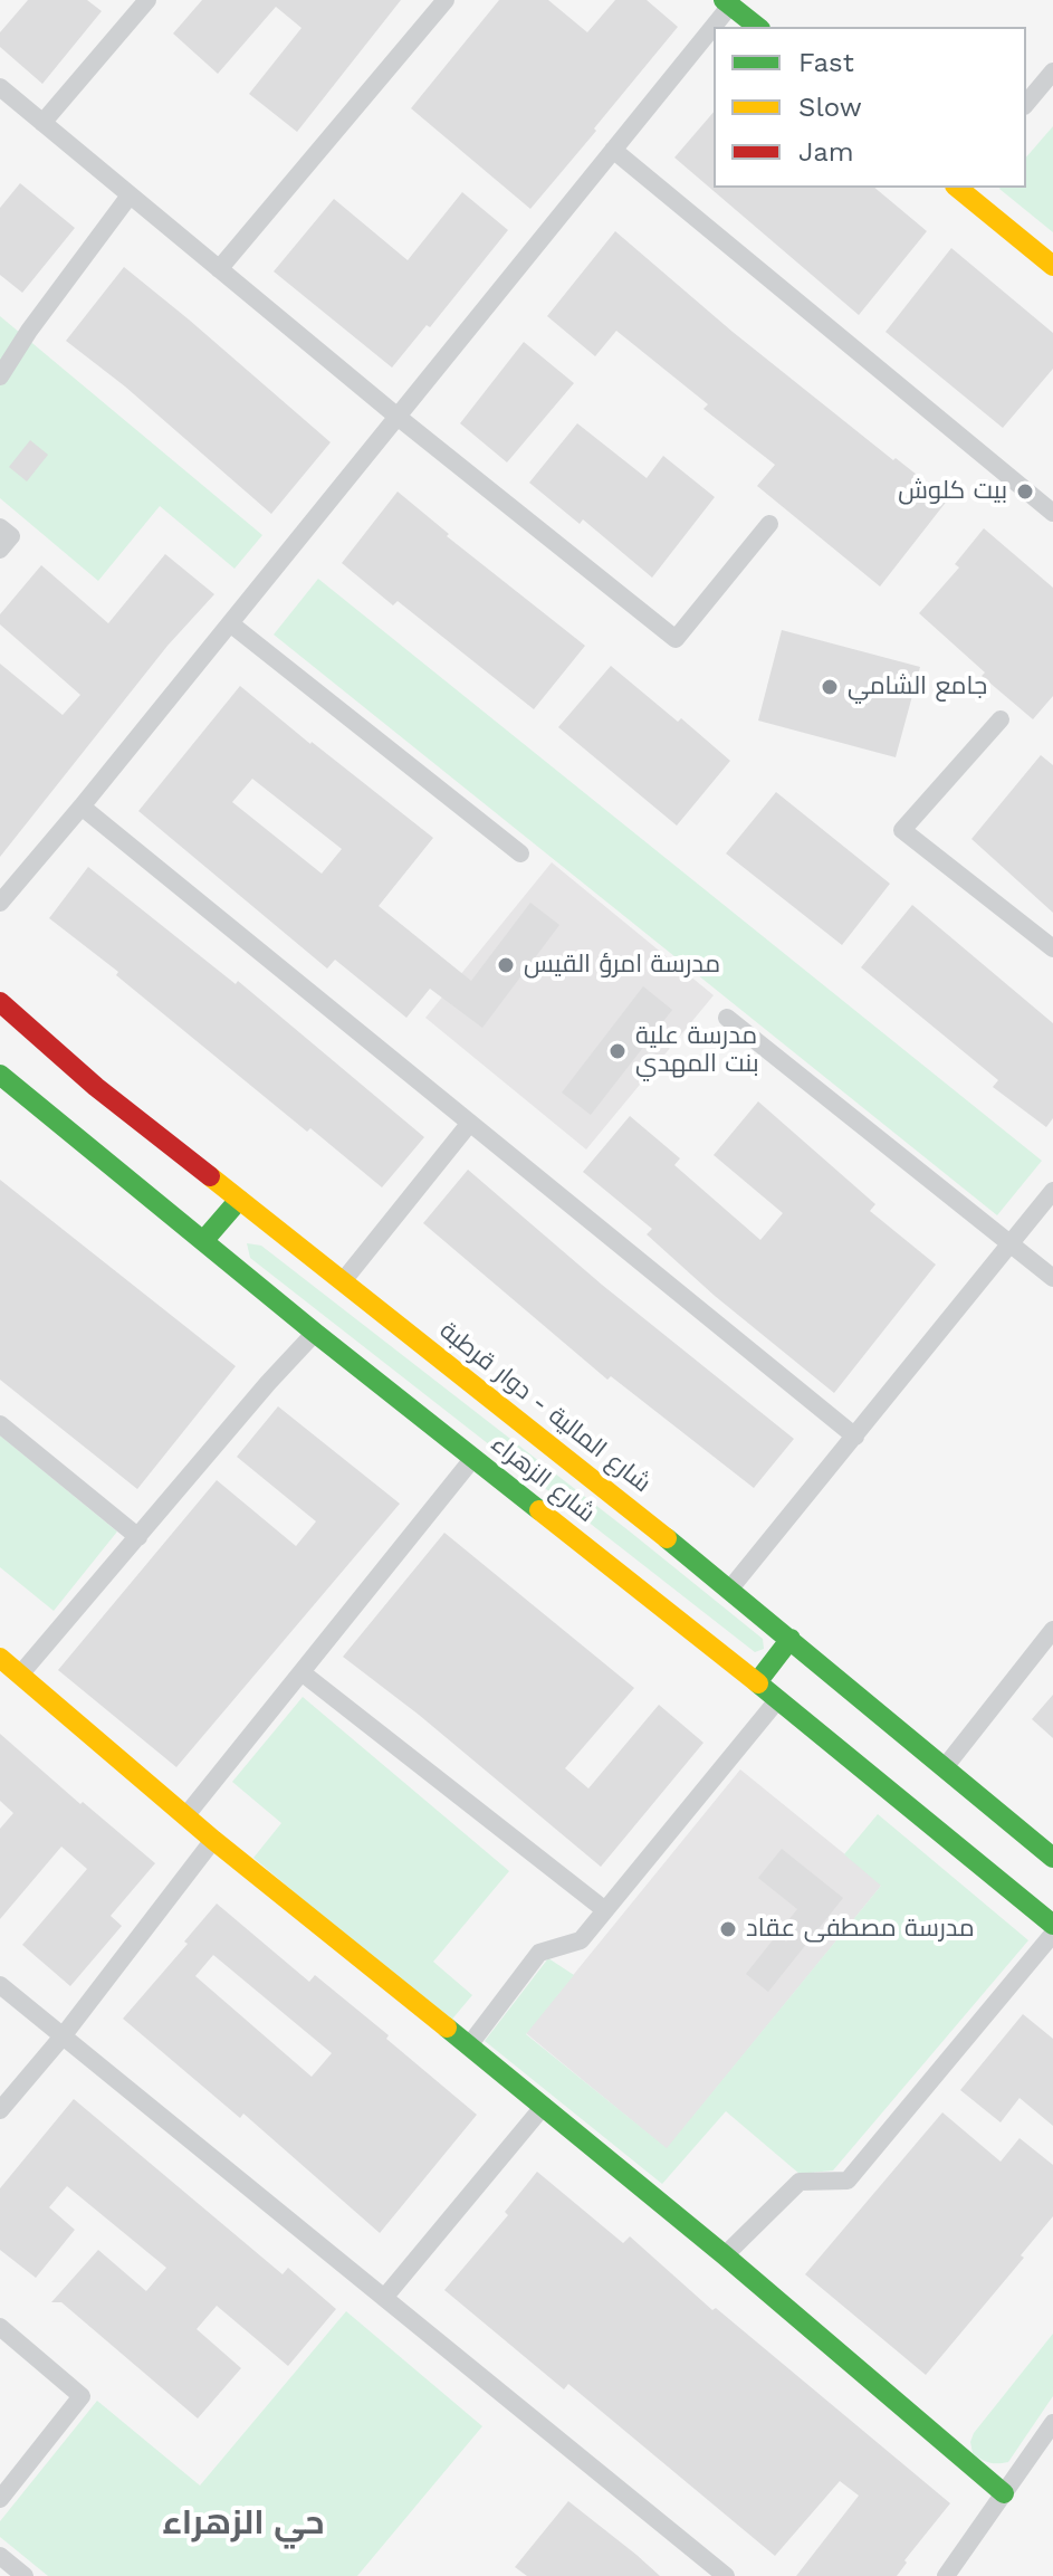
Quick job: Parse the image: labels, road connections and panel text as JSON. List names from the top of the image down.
{
  "streets": {
    "main road": ["شارع المالية - دوار قرطبة", "شارع الزهراء"]
  },
  "districts": ["حي الزهراء"],
  "places": [
    "بيت كلوش",
    "جامع الشامي",
    "مدرسة امرؤ القيس",
    "مدرسة علية بنت المهدي",
    "مدرسة مصطفى عقاد"
  ],
  "legend": ["Fast", "Slow", "Jam"]
}
